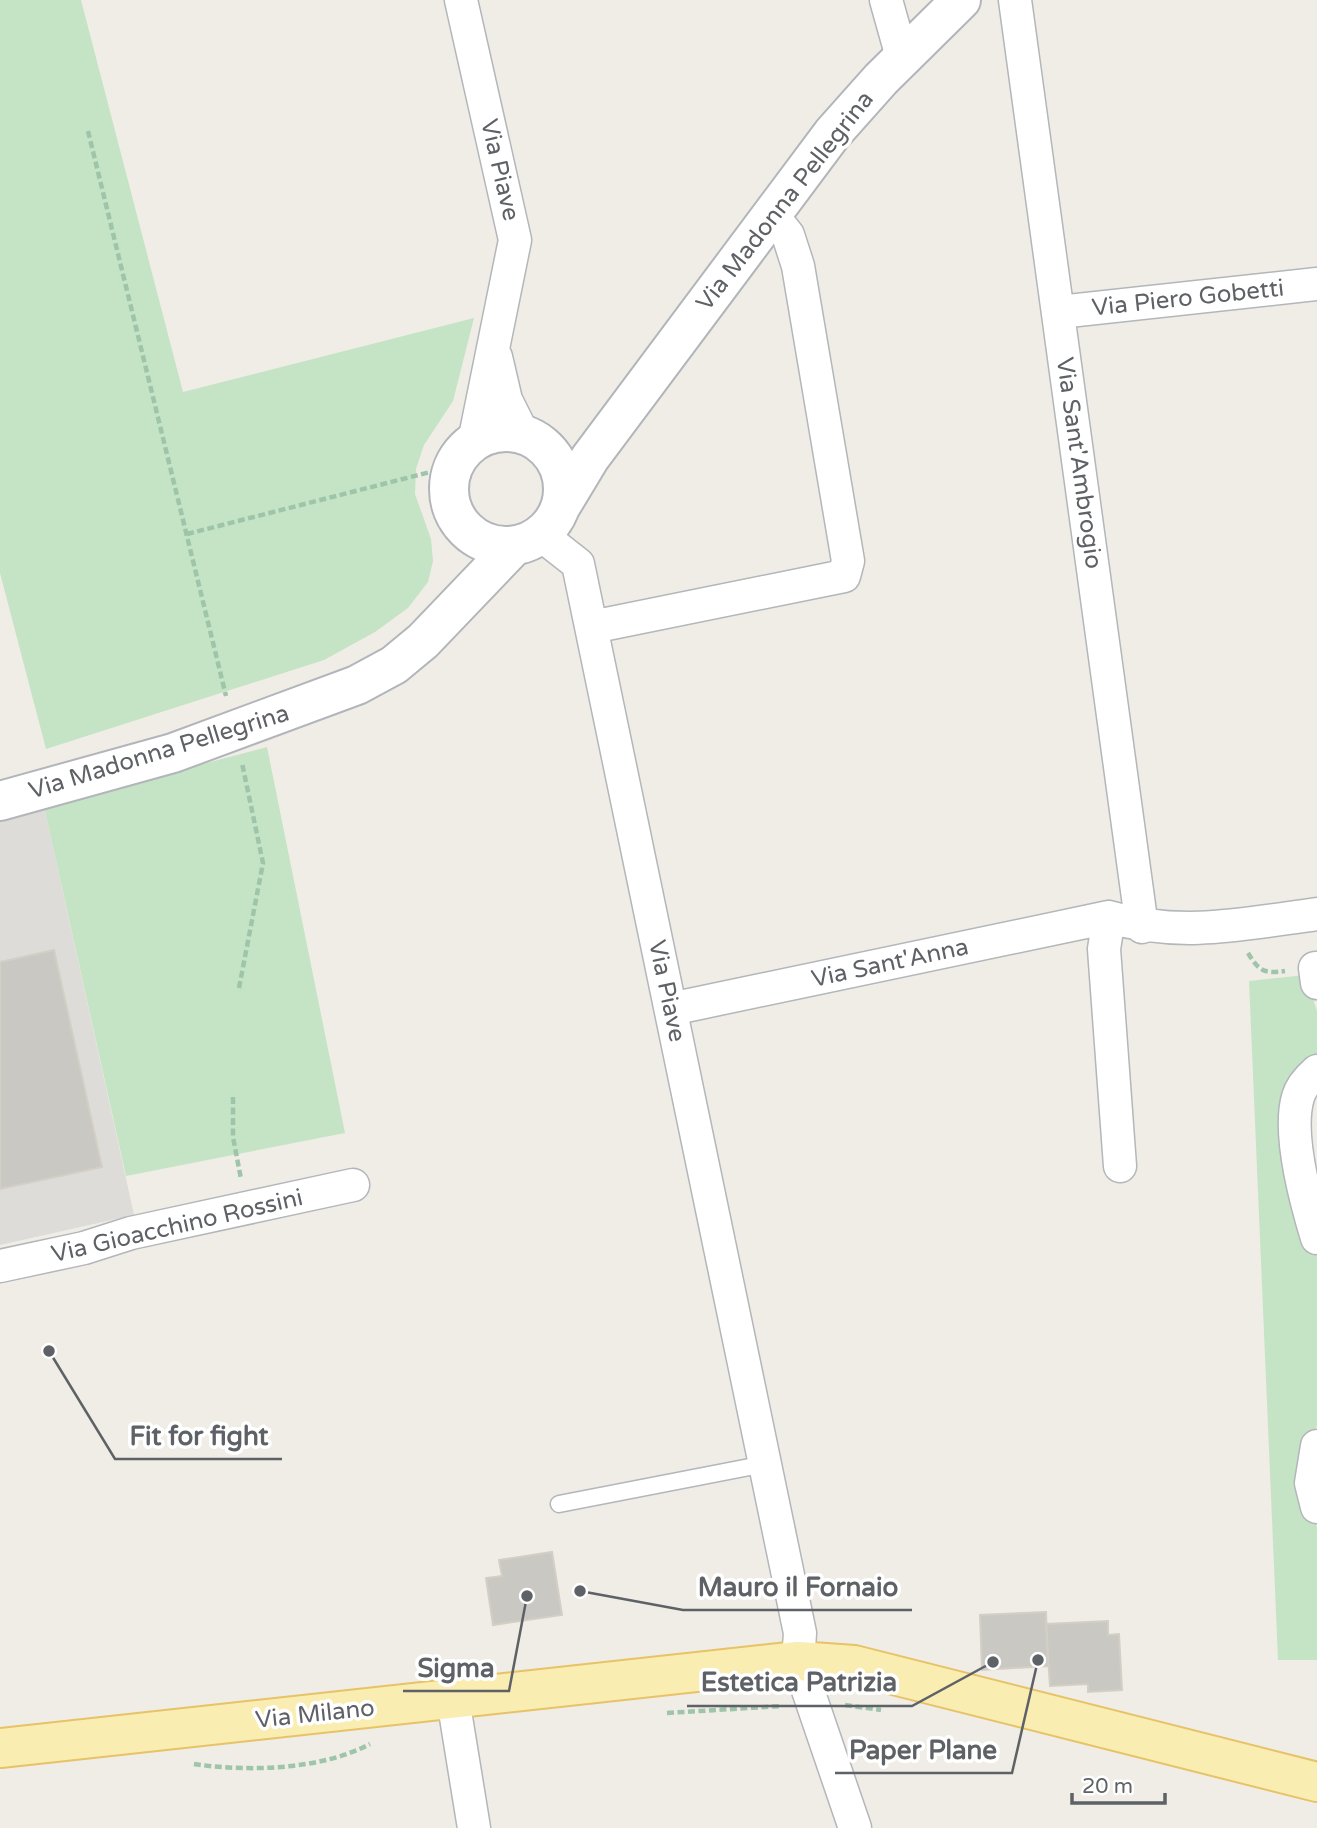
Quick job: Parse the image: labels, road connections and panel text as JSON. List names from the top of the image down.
{
  "streets": {
    "main road": ["Via Milano"],
    "street": [
      "Via Piave",
      "Via Madonna Pellegrina",
      "Via Piero Gobetti",
      "Via Sant'Ambrogio",
      "Via Sant'Anna",
      "Via Gioacchino Rossini"
    ]
  },
  "crossings": [
    ["Via Piave", "Via Madonna Pellegrina"],
    ["Via Piave", "Via Sant'Anna"],
    ["Via Piave", "Via Milano"],
    ["Via Piero Gobetti", "Via Sant'Ambrogio"],
    ["Via Sant'Ambrogio", "Via Sant'Anna"]
  ],
  "places": [
    "Fit for fight",
    "Mauro il Fornaio",
    "Sigma",
    "Paper Plane",
    "Estetica Patrizia"
  ],
  "scale_bar": "20 m"
}
